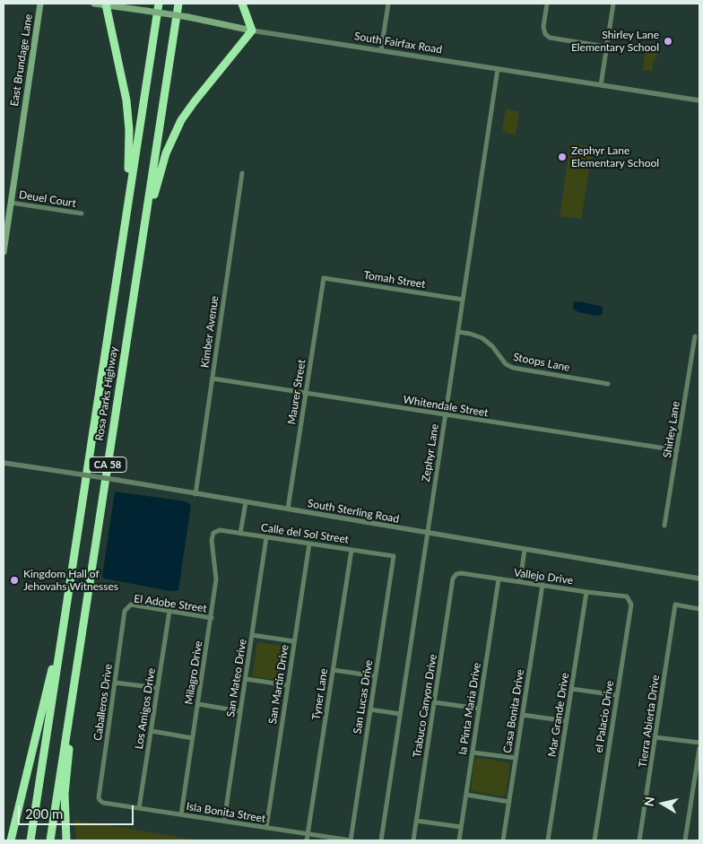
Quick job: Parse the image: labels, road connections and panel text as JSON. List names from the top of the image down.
{
  "streets": {
    "highway": ["Rosa Parks Highway", "CA 58"],
    "main road": ["South Fairfax Road", "East Brundage Lane"],
    "street": [
      "Deuel Court",
      "Tomah Street",
      "Kimber Avenue",
      "Stoops Lane",
      "Maurer Street",
      "Whitendale Street",
      "Shirley Lane",
      "Zephyr Lane",
      "South Sterling Road",
      "Calle del Sol Street",
      "Vallejo Drive",
      "El Adobe Street",
      "Milagro Drive",
      "San Mateo Drive",
      "San Martin Drive",
      "Tyner Lane",
      "San Lucas Drive",
      "Caballeros Drive",
      "Trabuco Canyon Drive",
      "Los Amigos Drive",
      "la Pinta Maria Drive",
      "Casa Bonita Drive",
      "Mar Grande Drive",
      "el Palacio Drive",
      "Tierra Abierta Drive",
      "Isla Bonita Street"
    ]
  },
  "crossings": [
    ["South Fairfax Road", "Zephyr Lane"],
    ["East Brundage Lane", "Deuel Court"],
    ["Tomah Street", "Maurer Street"],
    ["Tomah Street", "Zephyr Lane"],
    ["Kimber Avenue", "Whitendale Street"],
    ["Kimber Avenue", "South Sterling Road"],
    ["Stoops Lane", "Zephyr Lane"],
    ["Maurer Street", "Whitendale Street"],
    ["Maurer Street", "South Sterling Road"],
    ["Whitendale Street", "Shirley Lane"],
    ["Whitendale Street", "Zephyr Lane"],
    ["Zephyr Lane", "South Sterling Road"],
    ["Calle del Sol Street", "Milagro Drive"],
    ["Calle del Sol Street", "San Mateo Drive"],
    ["Calle del Sol Street", "San Martin Drive"],
    ["Calle del Sol Street", "Tyner Lane"],
    ["Calle del Sol Street", "San Lucas Drive"],
    ["Vallejo Drive", "Trabuco Canyon Drive"],
    ["Vallejo Drive", "la Pinta Maria Drive"],
    ["Vallejo Drive", "Casa Bonita Drive"],
    ["Vallejo Drive", "Mar Grande Drive"],
    ["Vallejo Drive", "el Palacio Drive"],
    ["El Adobe Street", "Milagro Drive"],
    ["El Adobe Street", "Caballeros Drive"],
    ["El Adobe Street", "Los Amigos Drive"],
    ["Milagro Drive", "Isla Bonita Street"],
    ["San Mateo Drive", "Isla Bonita Street"],
    ["San Martin Drive", "Isla Bonita Street"],
    ["Tyner Lane", "Isla Bonita Street"],
    ["San Lucas Drive", "Isla Bonita Street"],
    ["Caballeros Drive", "Isla Bonita Street"],
    ["Los Amigos Drive", "Isla Bonita Street"]
  ],
  "places": ["Shirley Lane Elementary School", "Zephyr Lane Elementary School", "Kingdom Hall of Jehovahs Witnesses"],
  "scale_bar": "200 m",
  "north": "left"
}
